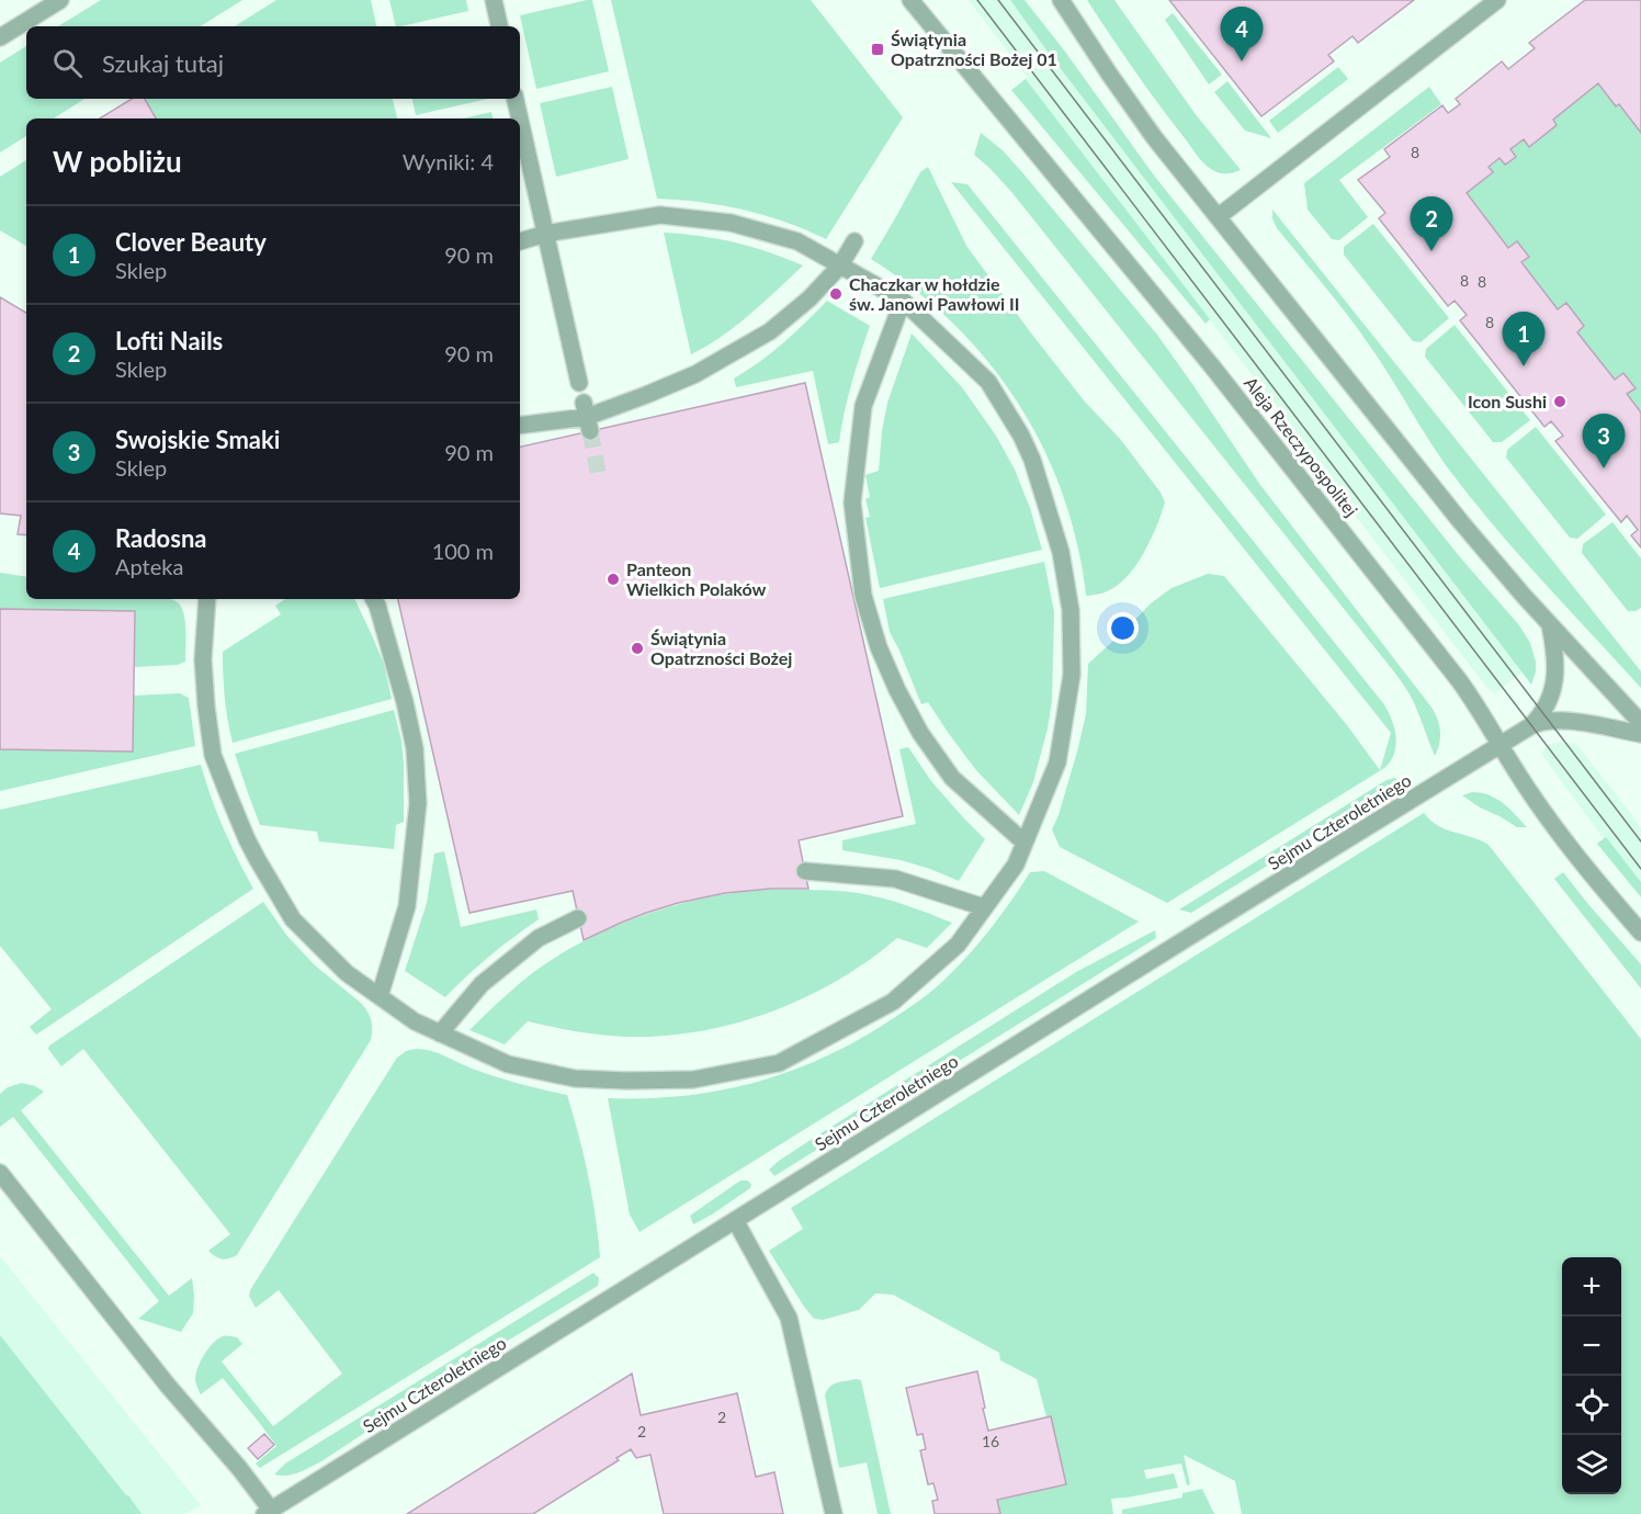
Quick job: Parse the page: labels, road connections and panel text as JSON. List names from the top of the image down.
{
  "streets": {
    "street": ["Aleja Rzeczypospolitej", "Sejmu Czteroletniego"]
  },
  "crossings": [
    ["Aleja Rzeczypospolitej", "Sejmu Czteroletniego"]
  ],
  "places": {
    "transit": ["Świątynia Opatrzności Bożej 01"],
    "other": [
      "Chaczkar w hołdzie św. Janowi Pawłowi II",
      "Icon Sushi",
      "Panteon Wielkich Polaków",
      "Świątynia Opatrzności Bożej"
    ]
  },
  "house_numbers": [
    "8",
    "8",
    "8",
    "8",
    "2",
    "2",
    "16"
  ],
  "page": {
    "pins": [
      "4",
      "2",
      "1",
      "3"
    ],
    "search": "Szukaj tutaj",
    "heading": ["W pobliżu", "Wyniki: 4"],
    "list": [
      {
        "mark": "1",
        "name": "Clover Beauty",
        "note": "Sklep",
        "value": "90 m"
      },
      {
        "mark": "2",
        "name": "Lofti Nails",
        "note": "Sklep",
        "value": "90 m"
      },
      {
        "mark": "3",
        "name": "Swojskie Smaki",
        "note": "Sklep",
        "value": "90 m"
      },
      {
        "mark": "4",
        "name": "Radosna",
        "note": "Apteka",
        "value": "100 m"
      }
    ],
    "map_buttons": ["+", "−"]
  }
}
